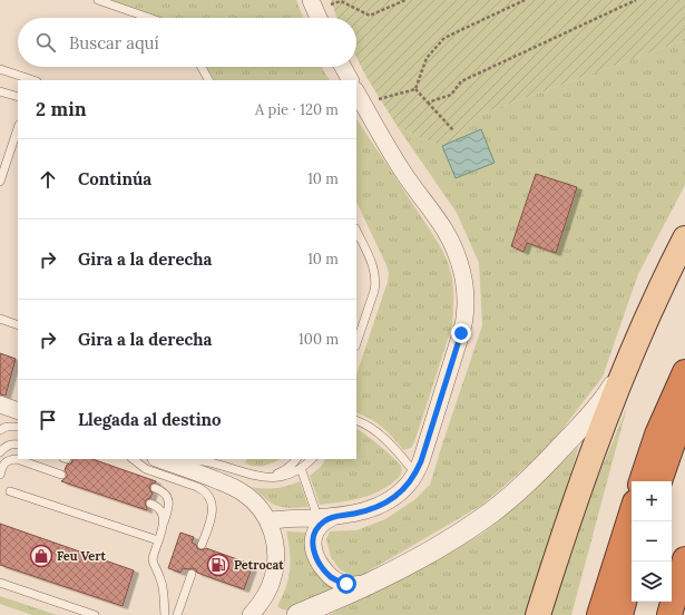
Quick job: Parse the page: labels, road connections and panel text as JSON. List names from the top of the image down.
{
  "places": {
    "shop": ["Feu Vert"],
    "fuel station": ["Petrocat"]
  },
  "page": {
    "search": "Buscar aquí",
    "heading": ["2 min", "A pie · 120 m"],
    "list": [
      ["Continúa", "10 m"],
      ["Gira a la derecha", "10 m"],
      ["Gira a la derecha", "100 m"],
      "Llegada al destino"
    ],
    "map_buttons": ["+", "−"]
  }
}
